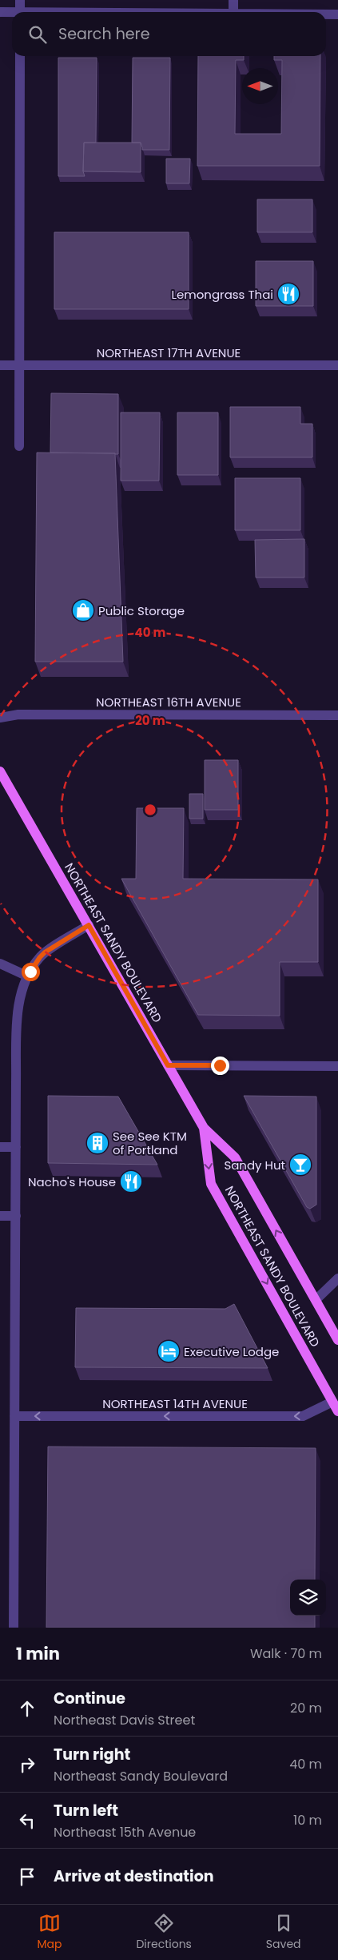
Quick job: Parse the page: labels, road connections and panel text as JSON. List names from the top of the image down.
{
  "streets": {
    "main road": ["NORTHEAST SANDY BOULEVARD"],
    "street": ["NORTHEAST 17TH AVENUE", "NORTHEAST 16TH AVENUE", "NORTHEAST 14TH AVENUE"]
  },
  "crossings": [
    ["NORTHEAST SANDY BOULEVARD", "NORTHEAST 14TH AVENUE"]
  ],
  "one_way": ["NORTHEAST 14TH AVENUE"],
  "places": {
    "restaurant": ["Lemongrass Thai", "Nacho's House"],
    "shop": ["Public Storage"],
    "building": ["See See KTM of Portland"],
    "bar": ["Sandy Hut"],
    "hotel": ["Executive Lodge"]
  },
  "north": "left",
  "page": {
    "search": "Search here",
    "heading": ["1 min", "Walk · 70 m"],
    "list": [
      ["Continue", "Northeast Davis Street", "20 m"],
      ["Turn right", "Northeast Sandy Boulevard", "40 m"],
      ["Turn left", "Northeast 15th Avenue", "10 m"],
      "Arrive at destination"
    ],
    "nav": ["Map", "Directions", "Saved"]
  },
  "rings": ["40 m", "20 m"]
}
